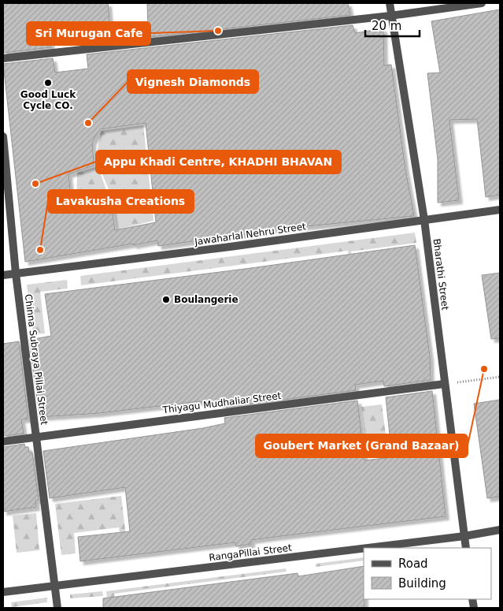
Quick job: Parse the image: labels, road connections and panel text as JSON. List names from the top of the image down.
{
  "streets": {
    "street": [
      "Jawaharlal Nehru Street",
      "Bharathi Street",
      "Chinna Subraya Pillai Street",
      "Thiyagu Mudhaliar Street",
      "RangaPillai Street"
    ]
  },
  "crossings": [
    ["Jawaharlal Nehru Street", "Bharathi Street"],
    ["Jawaharlal Nehru Street", "Chinna Subraya Pillai Street"],
    ["Bharathi Street", "Thiyagu Mudhaliar Street"],
    ["Bharathi Street", "RangaPillai Street"],
    ["Chinna Subraya Pillai Street", "Thiyagu Mudhaliar Street"],
    ["Chinna Subraya Pillai Street", "RangaPillai Street"]
  ],
  "places": [
    "Sri Murugan Cafe",
    "Good Luck Cycle CO.",
    "Vignesh Diamonds",
    "Appu Khadi Centre, KHADHI BHAVAN",
    "Lavakusha Creations",
    "Boulangerie",
    "Goubert Market (Grand Bazaar)"
  ],
  "legend": ["Road", "Building"],
  "scale_bar": "20 m"
}
